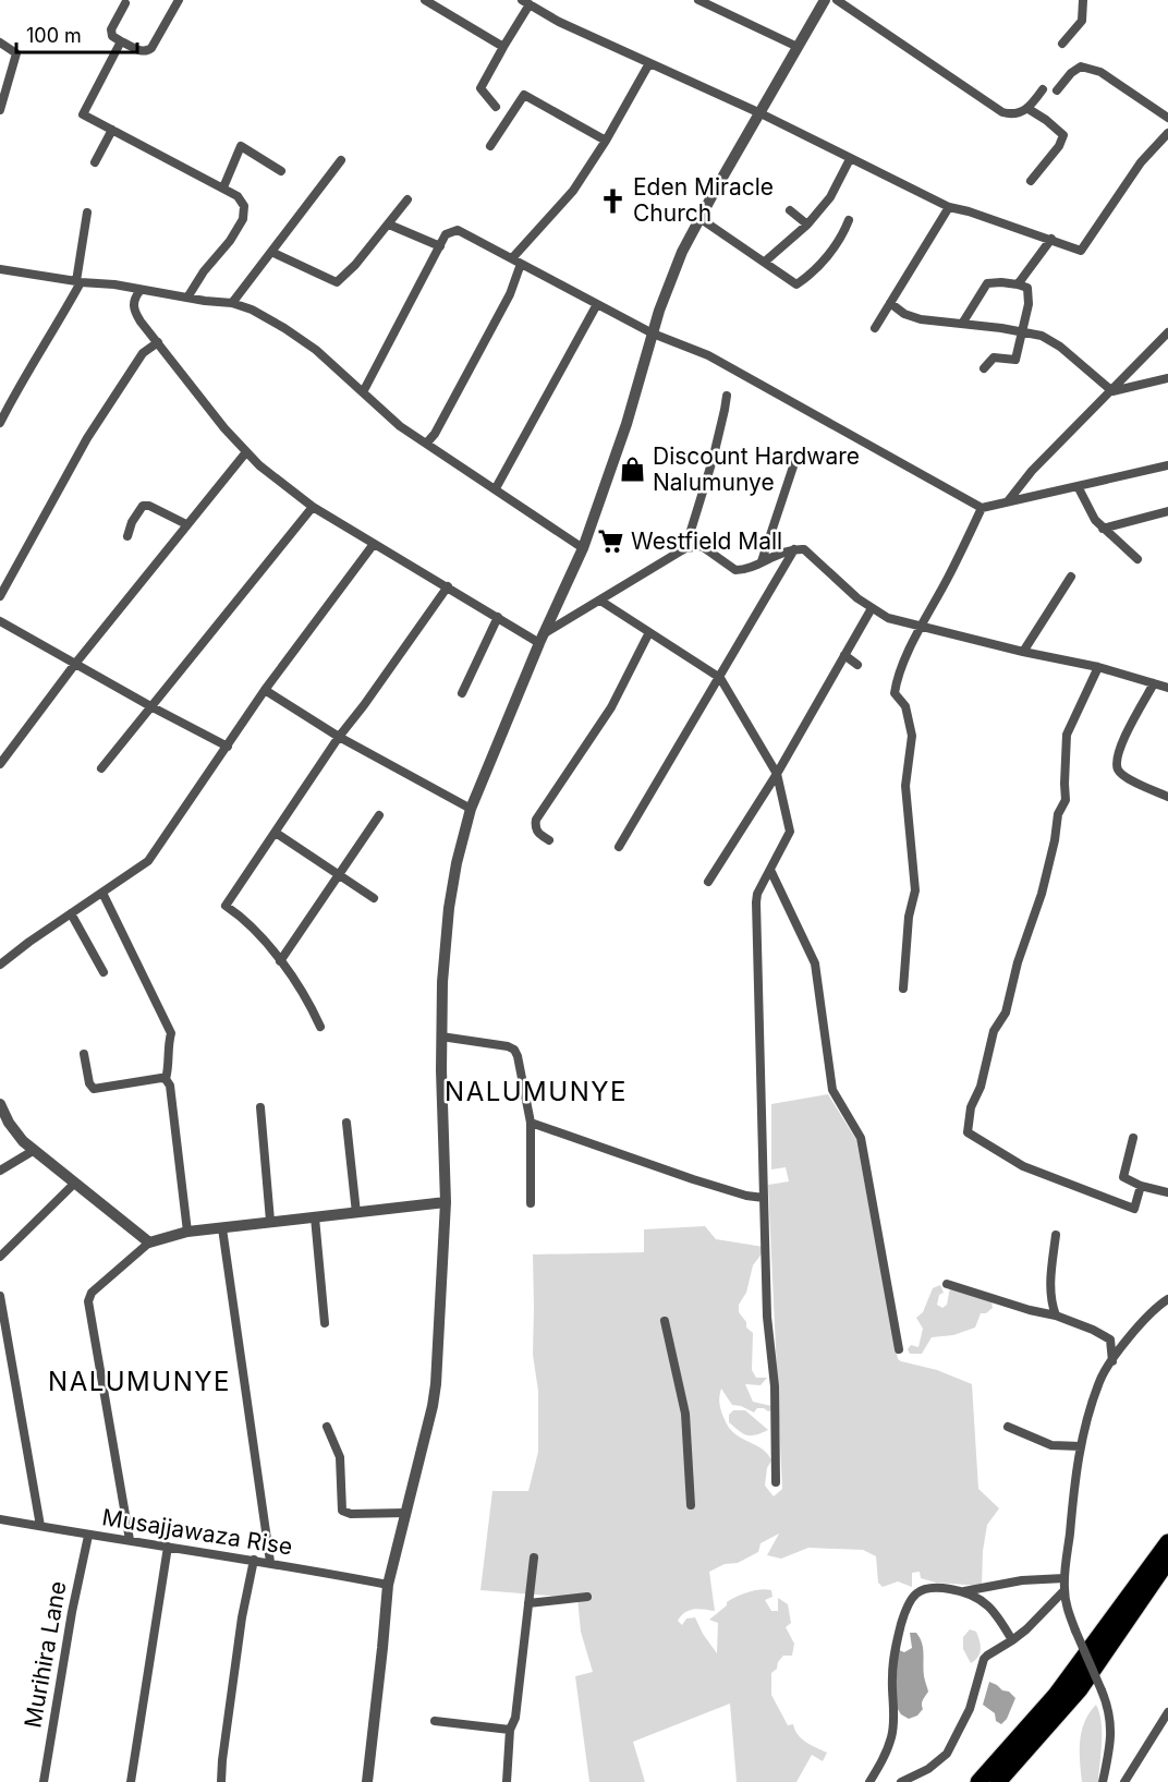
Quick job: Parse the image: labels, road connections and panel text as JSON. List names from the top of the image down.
{
  "streets": {
    "street": ["Musajjawaza Rise", "Murihira Lane"]
  },
  "crossings": [
    ["Musajjawaza Rise", "Murihira Lane"]
  ],
  "districts": ["NALUMUNYE", "NALUMUNYE"],
  "places": {
    "church": ["Eden Miracle Church"],
    "shop": ["Discount Hardware Nalumunye"],
    "supermarket": ["Westfield Mall"]
  },
  "scale_bar": "100 m"
}
